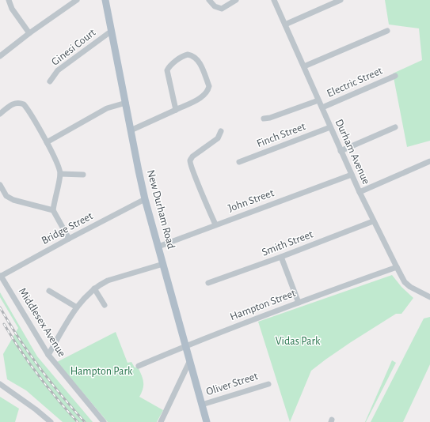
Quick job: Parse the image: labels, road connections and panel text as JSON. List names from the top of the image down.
{
  "streets": {
    "main road": ["New Durham Road"],
    "street": [
      "Ginesi Court",
      "Electric Street",
      "Finch Street",
      "Durham Avenue",
      "John Street",
      "Bridge Street",
      "Smith Street",
      "Hampton Street",
      "Middlesex Avenue",
      "Oliver Street"
    ]
  },
  "crossings": [
    ["Ginesi Court", "New Durham Road"],
    ["Electric Street", "Durham Avenue"],
    ["Finch Street", "Durham Avenue"],
    ["Durham Avenue", "John Street"],
    ["Durham Avenue", "Smith Street"],
    ["Durham Avenue", "Hampton Street"],
    ["John Street", "New Durham Road"],
    ["New Durham Road", "Bridge Street"],
    ["New Durham Road", "Hampton Street"],
    ["New Durham Road", "Oliver Street"],
    ["Bridge Street", "Middlesex Avenue"]
  ],
  "parks": ["Vidas Park", "Hampton Park"]
}
